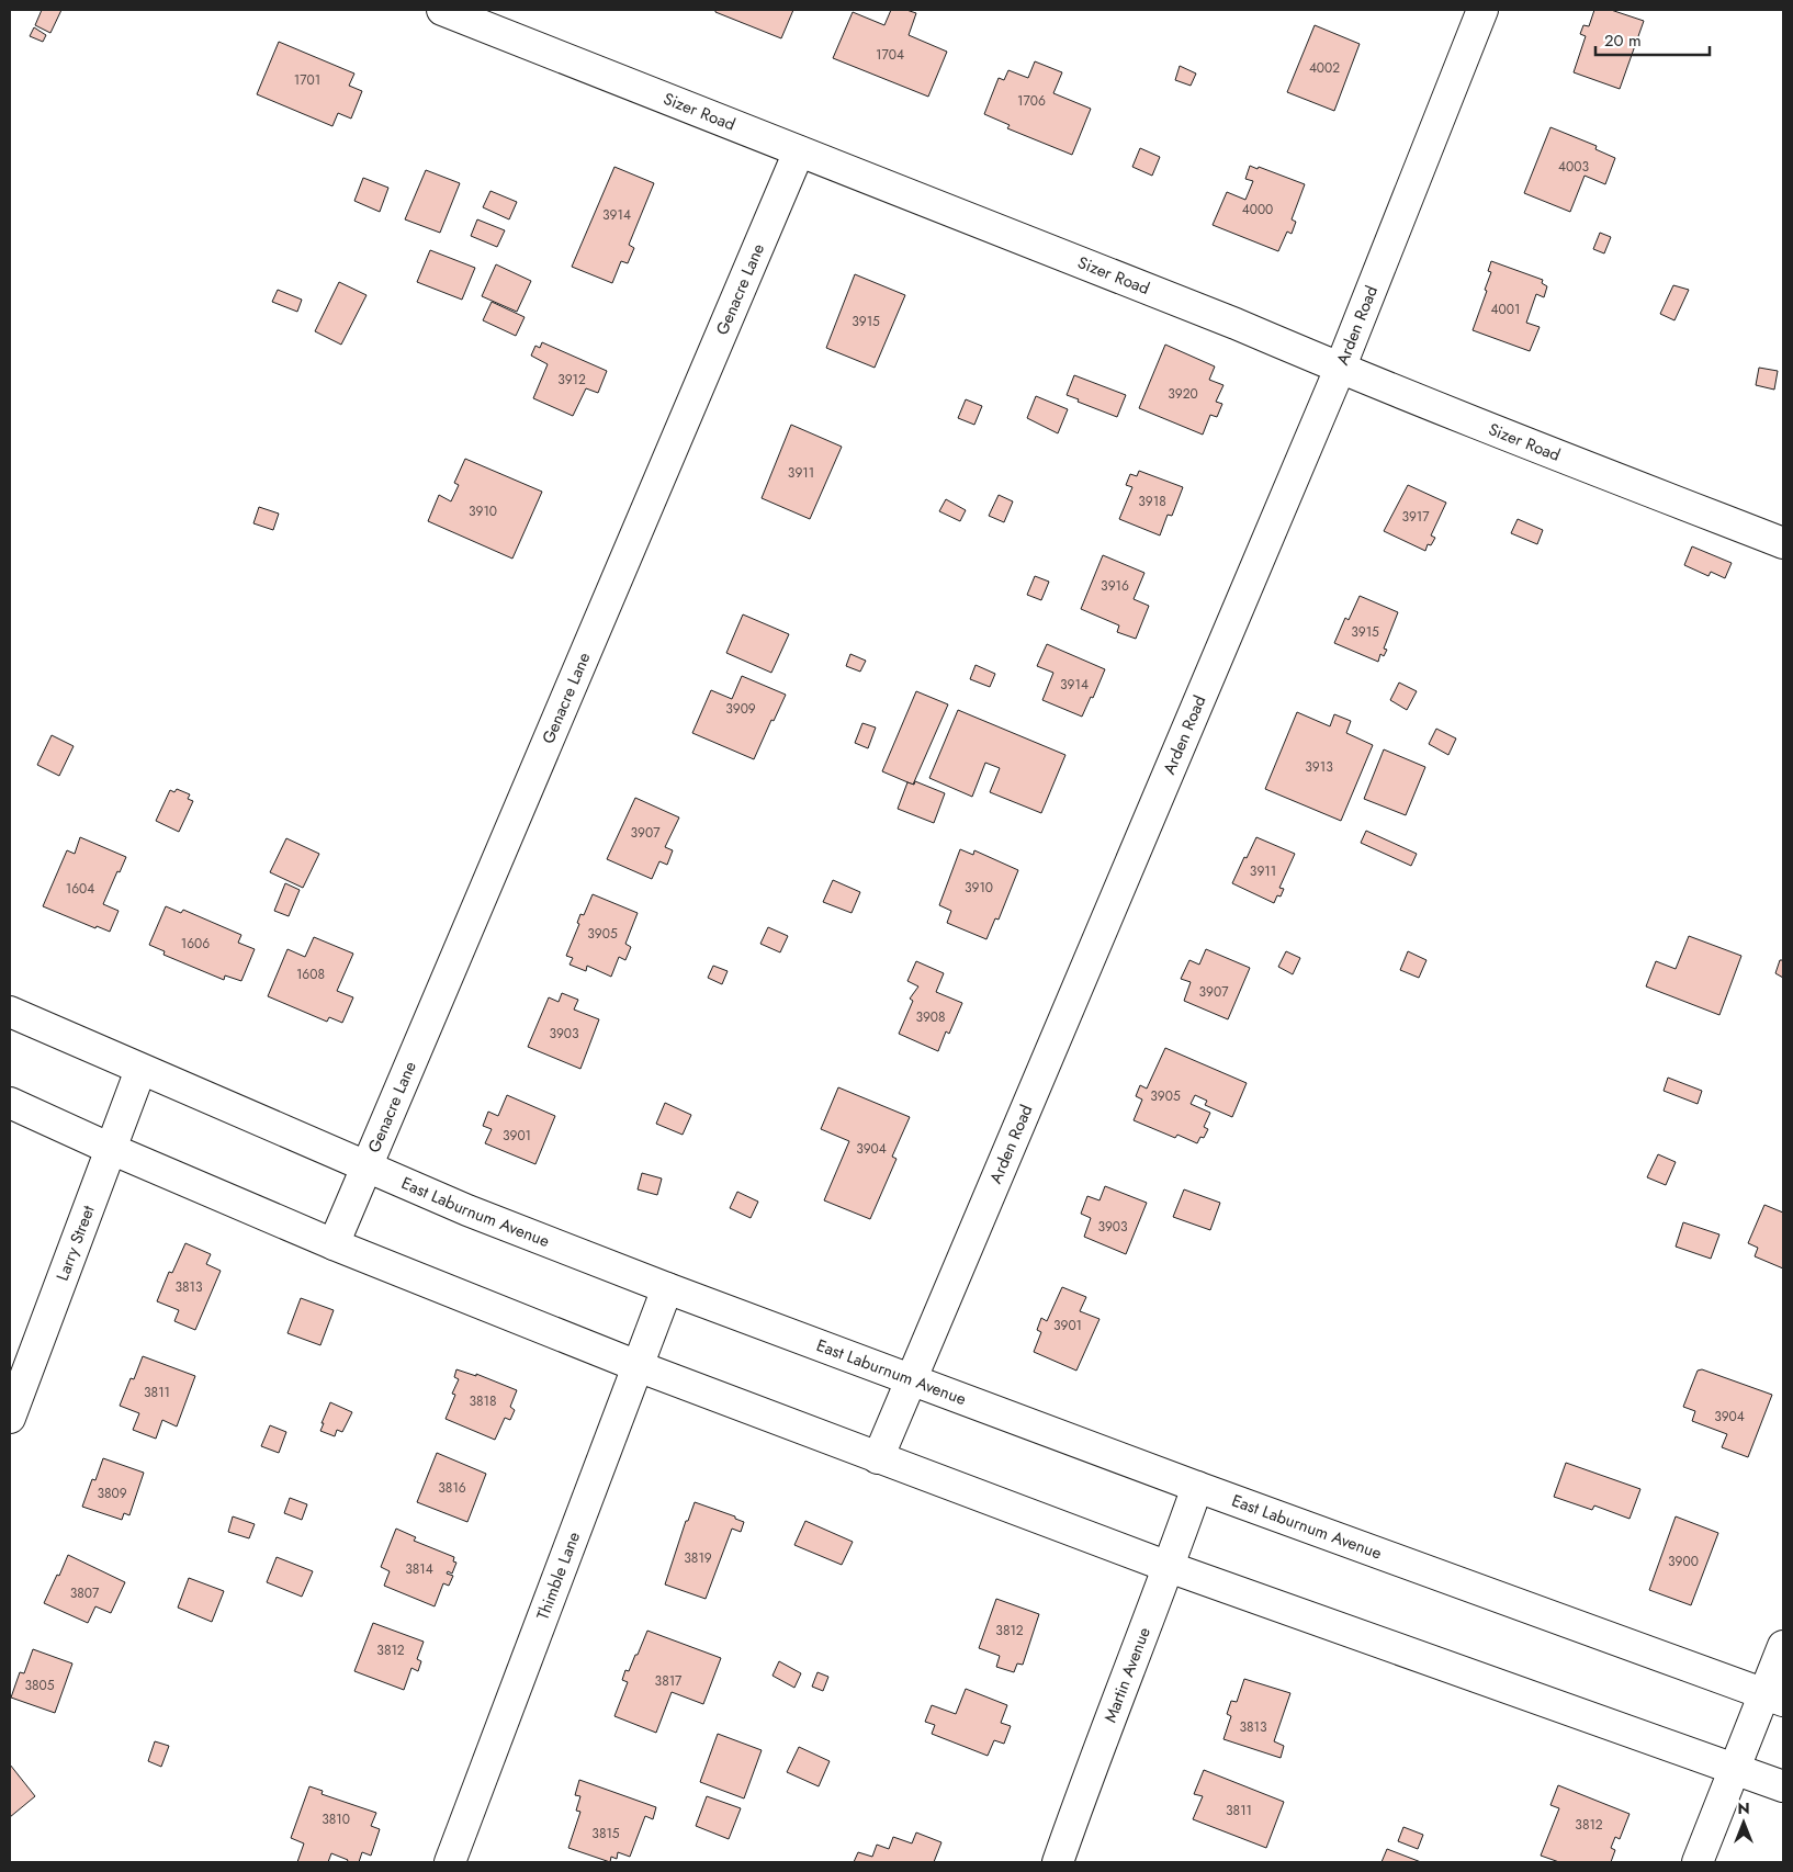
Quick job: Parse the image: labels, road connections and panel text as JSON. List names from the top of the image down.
{
  "streets": {
    "street": [
      "Sizer Road",
      "Genacre Lane",
      "Arden Road",
      "East Laburnum Avenue",
      "Larry Street",
      "Thimble Lane",
      "Martin Avenue"
    ]
  },
  "crossings": [
    ["Sizer Road", "Genacre Lane"],
    ["Sizer Road", "Arden Road"],
    ["Genacre Lane", "East Laburnum Avenue"],
    ["Arden Road", "East Laburnum Avenue"],
    ["East Laburnum Avenue", "Larry Street"],
    ["East Laburnum Avenue", "Thimble Lane"],
    ["East Laburnum Avenue", "Martin Avenue"]
  ],
  "house_numbers": [
    "1704",
    "4002",
    "1701",
    "1706",
    "4003",
    "4000",
    "3914",
    "4001",
    "3915",
    "3912",
    "3920",
    "3911",
    "3918",
    "3910",
    "3917",
    "3916",
    "3915",
    "3914",
    "3909",
    "3913",
    "3907",
    "3911",
    "3910",
    "1604",
    "3905",
    "1606",
    "1608",
    "3907",
    "3908",
    "3903",
    "3905",
    "3901",
    "3904",
    "3903",
    "3813",
    "3901",
    "3811",
    "3818",
    "3904",
    "3816",
    "3809",
    "3819",
    "3900",
    "3814",
    "3807",
    "3812",
    "3812",
    "3817",
    "3805",
    "3813",
    "3811",
    "3810",
    "3812",
    "3815"
  ],
  "scale_bar": "20 m",
  "north": "top"
}
